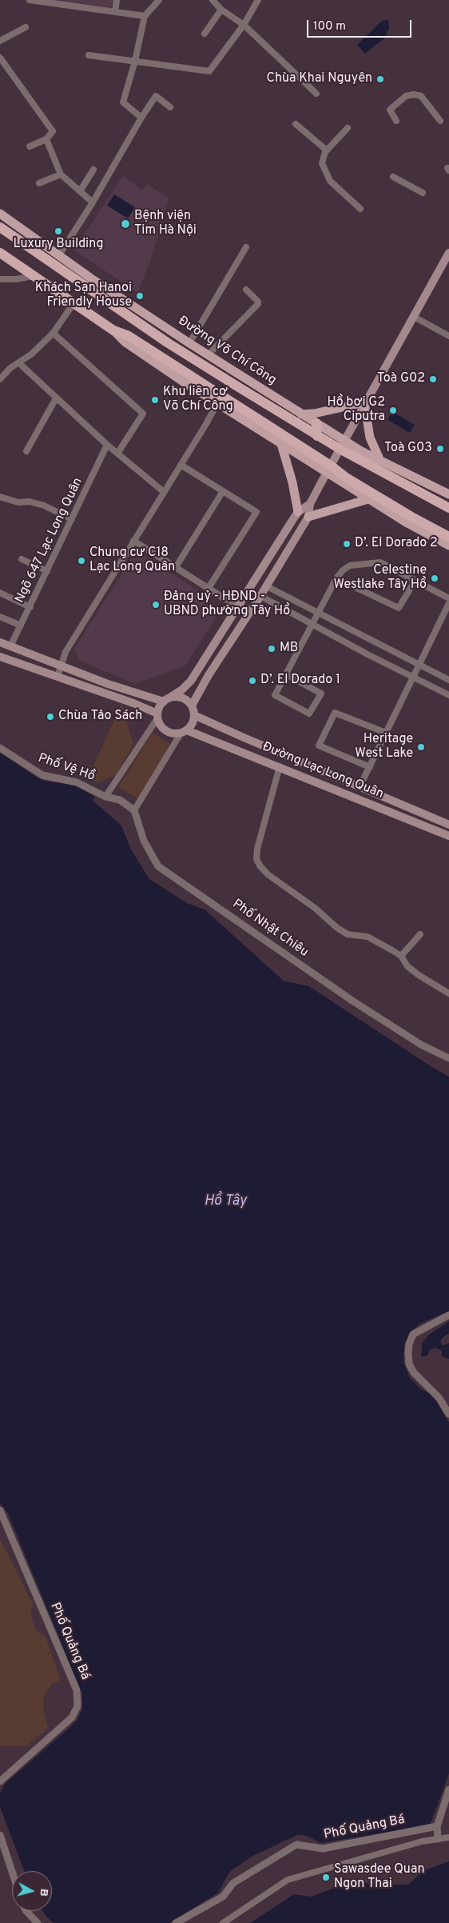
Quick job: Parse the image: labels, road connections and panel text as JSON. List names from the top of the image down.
{
  "streets": {
    "highway": ["Đường Võ Chí Công"],
    "main road": ["Đường Lạc Long Quân"],
    "street": [
      "Ngõ 647 Lạc Long Quân",
      "Phố Vệ Hồ",
      "Phố Nhật Chiêu",
      "Phố Quảng Bá"
    ]
  },
  "water": ["Hồ Tây"],
  "places": [
    "Chùa Khai Nguyên",
    "Bệnh viện Tim Hà Nội",
    "Luxury Building",
    "Khách Sạn Hanoi Friendly House",
    "Toà G02",
    "Khu liên cơ Võ Chí Công",
    "Hồ bơi G2 Ciputra",
    "Toà G03",
    "D’. El Dorado 2",
    "Chung cư C18 Lạc Long Quân",
    "Celestine Westlake Tây Hồ",
    "Đảng uỷ - HĐND - UBND phường Tây Hồ",
    "MB",
    "D’. El Dorado 1",
    "Chùa Tảo Sách",
    "Heritage West Lake",
    "Sawasdee Quan Ngon Thai"
  ],
  "scale_bar": "100 m",
  "north": "right"
}
